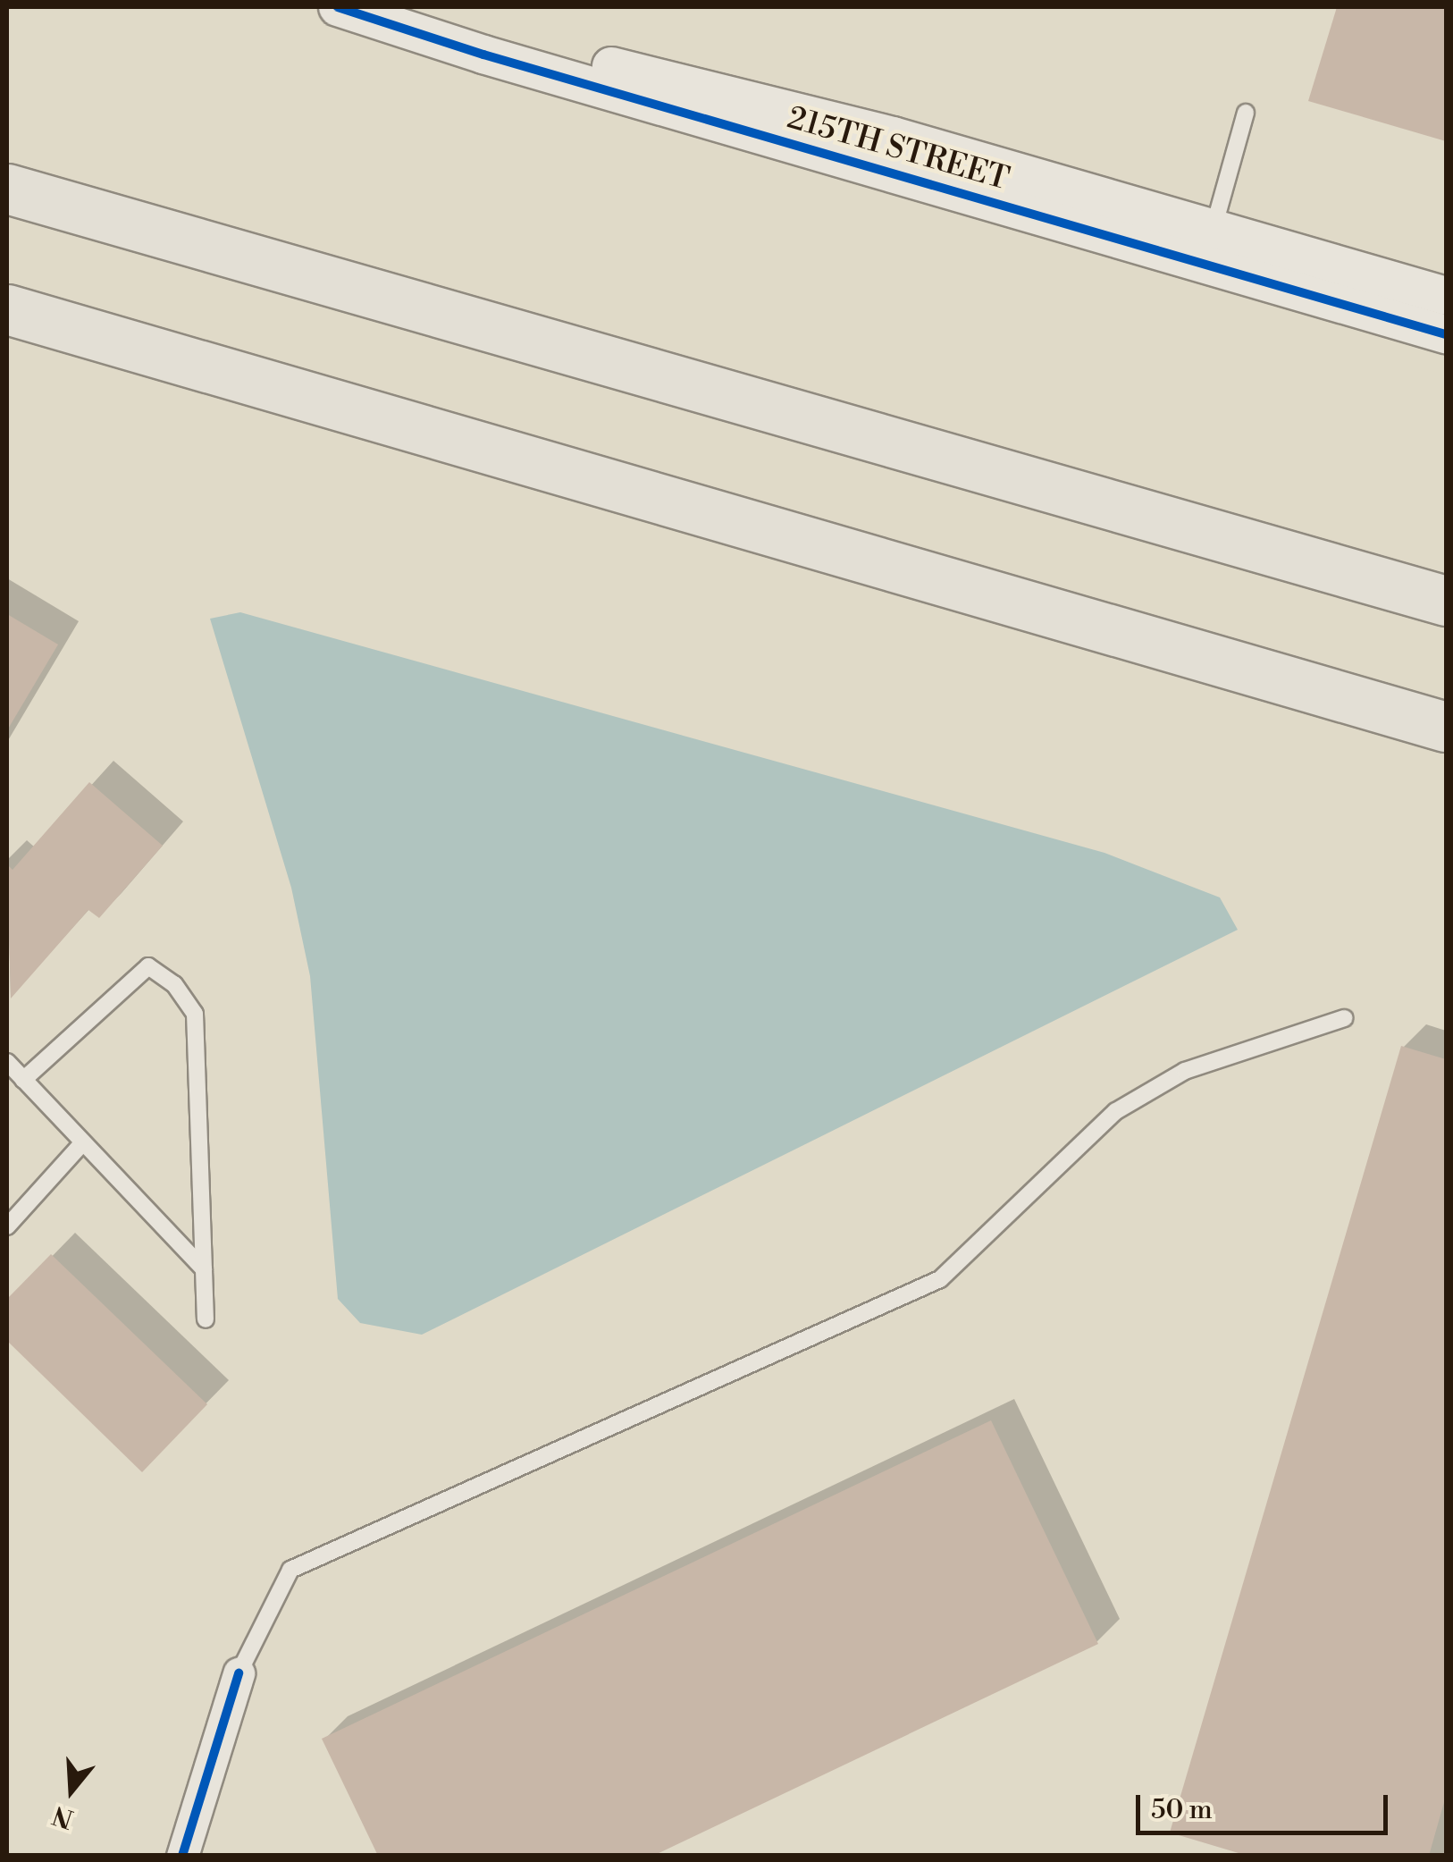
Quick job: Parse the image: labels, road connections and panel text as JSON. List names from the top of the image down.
{
  "streets": {
    "street": ["215TH STREET"]
  },
  "scale_bar": "50 m",
  "north": "bottom"
}
